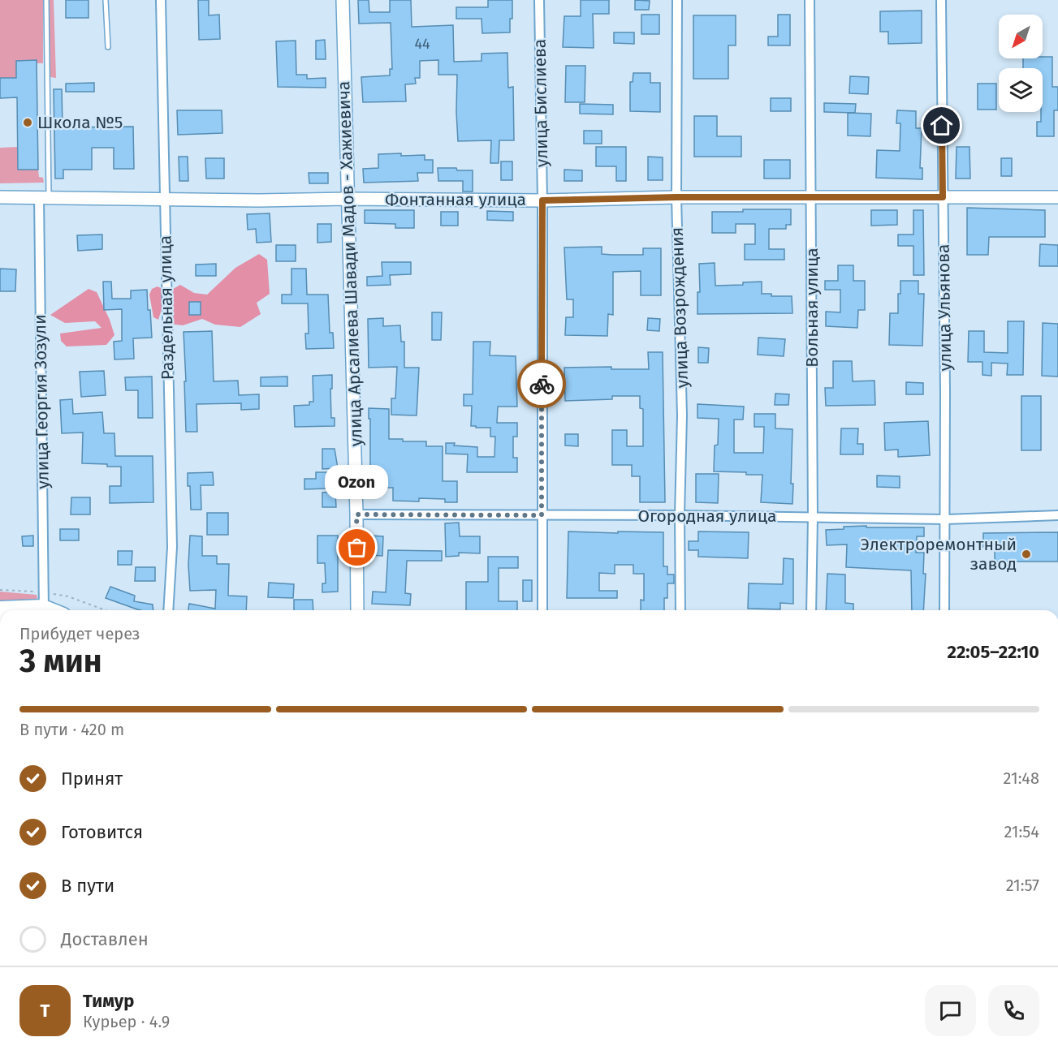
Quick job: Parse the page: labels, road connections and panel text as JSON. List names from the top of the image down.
{
  "streets": {
    "street": [
      "улица Бислиева",
      "Фонтанная улица",
      "улица Арсалиева Шавади Мадов - Хажиевича",
      "Раздельная улица",
      "улица Возрождения",
      "Вольная улица",
      "улица Ульянова",
      "улица Георгия Зозули",
      "Огородная улица"
    ]
  },
  "crossings": [
    ["улица Бислиева", "Фонтанная улица"],
    ["улица Бислиева", "Огородная улица"],
    ["Фонтанная улица", "улица Арсалиева Шавади Мадов - Хажиевича"],
    ["Фонтанная улица", "Раздельная улица"],
    ["Фонтанная улица", "улица Возрождения"],
    ["Фонтанная улица", "Вольная улица"],
    ["Фонтанная улица", "улица Ульянова"],
    ["Фонтанная улица", "улица Георгия Зозули"],
    ["улица Арсалиева Шавади Мадов - Хажиевича", "Огородная улица"],
    ["улица Возрождения", "Огородная улица"],
    ["Вольная улица", "Огородная улица"],
    ["улица Ульянова", "Огородная улица"]
  ],
  "places": ["Школа №5", "Ozon", "Электроремонтный завод"],
  "house_numbers": ["44"],
  "north": "bottom left",
  "page": {
    "bubble": "Ozon",
    "heading": ["3 мин", "Прибудет через", "22:05–22:10"],
    "panel": ["Тимур", "Курьер · 4.9"],
    "bar": "В пути · 420 m",
    "list": [
      ["Принят", "21:48"],
      ["Готовится", "21:54"],
      ["В пути", "21:57"],
      "Доставлен"
    ],
    "round": "Т"
  }
}
